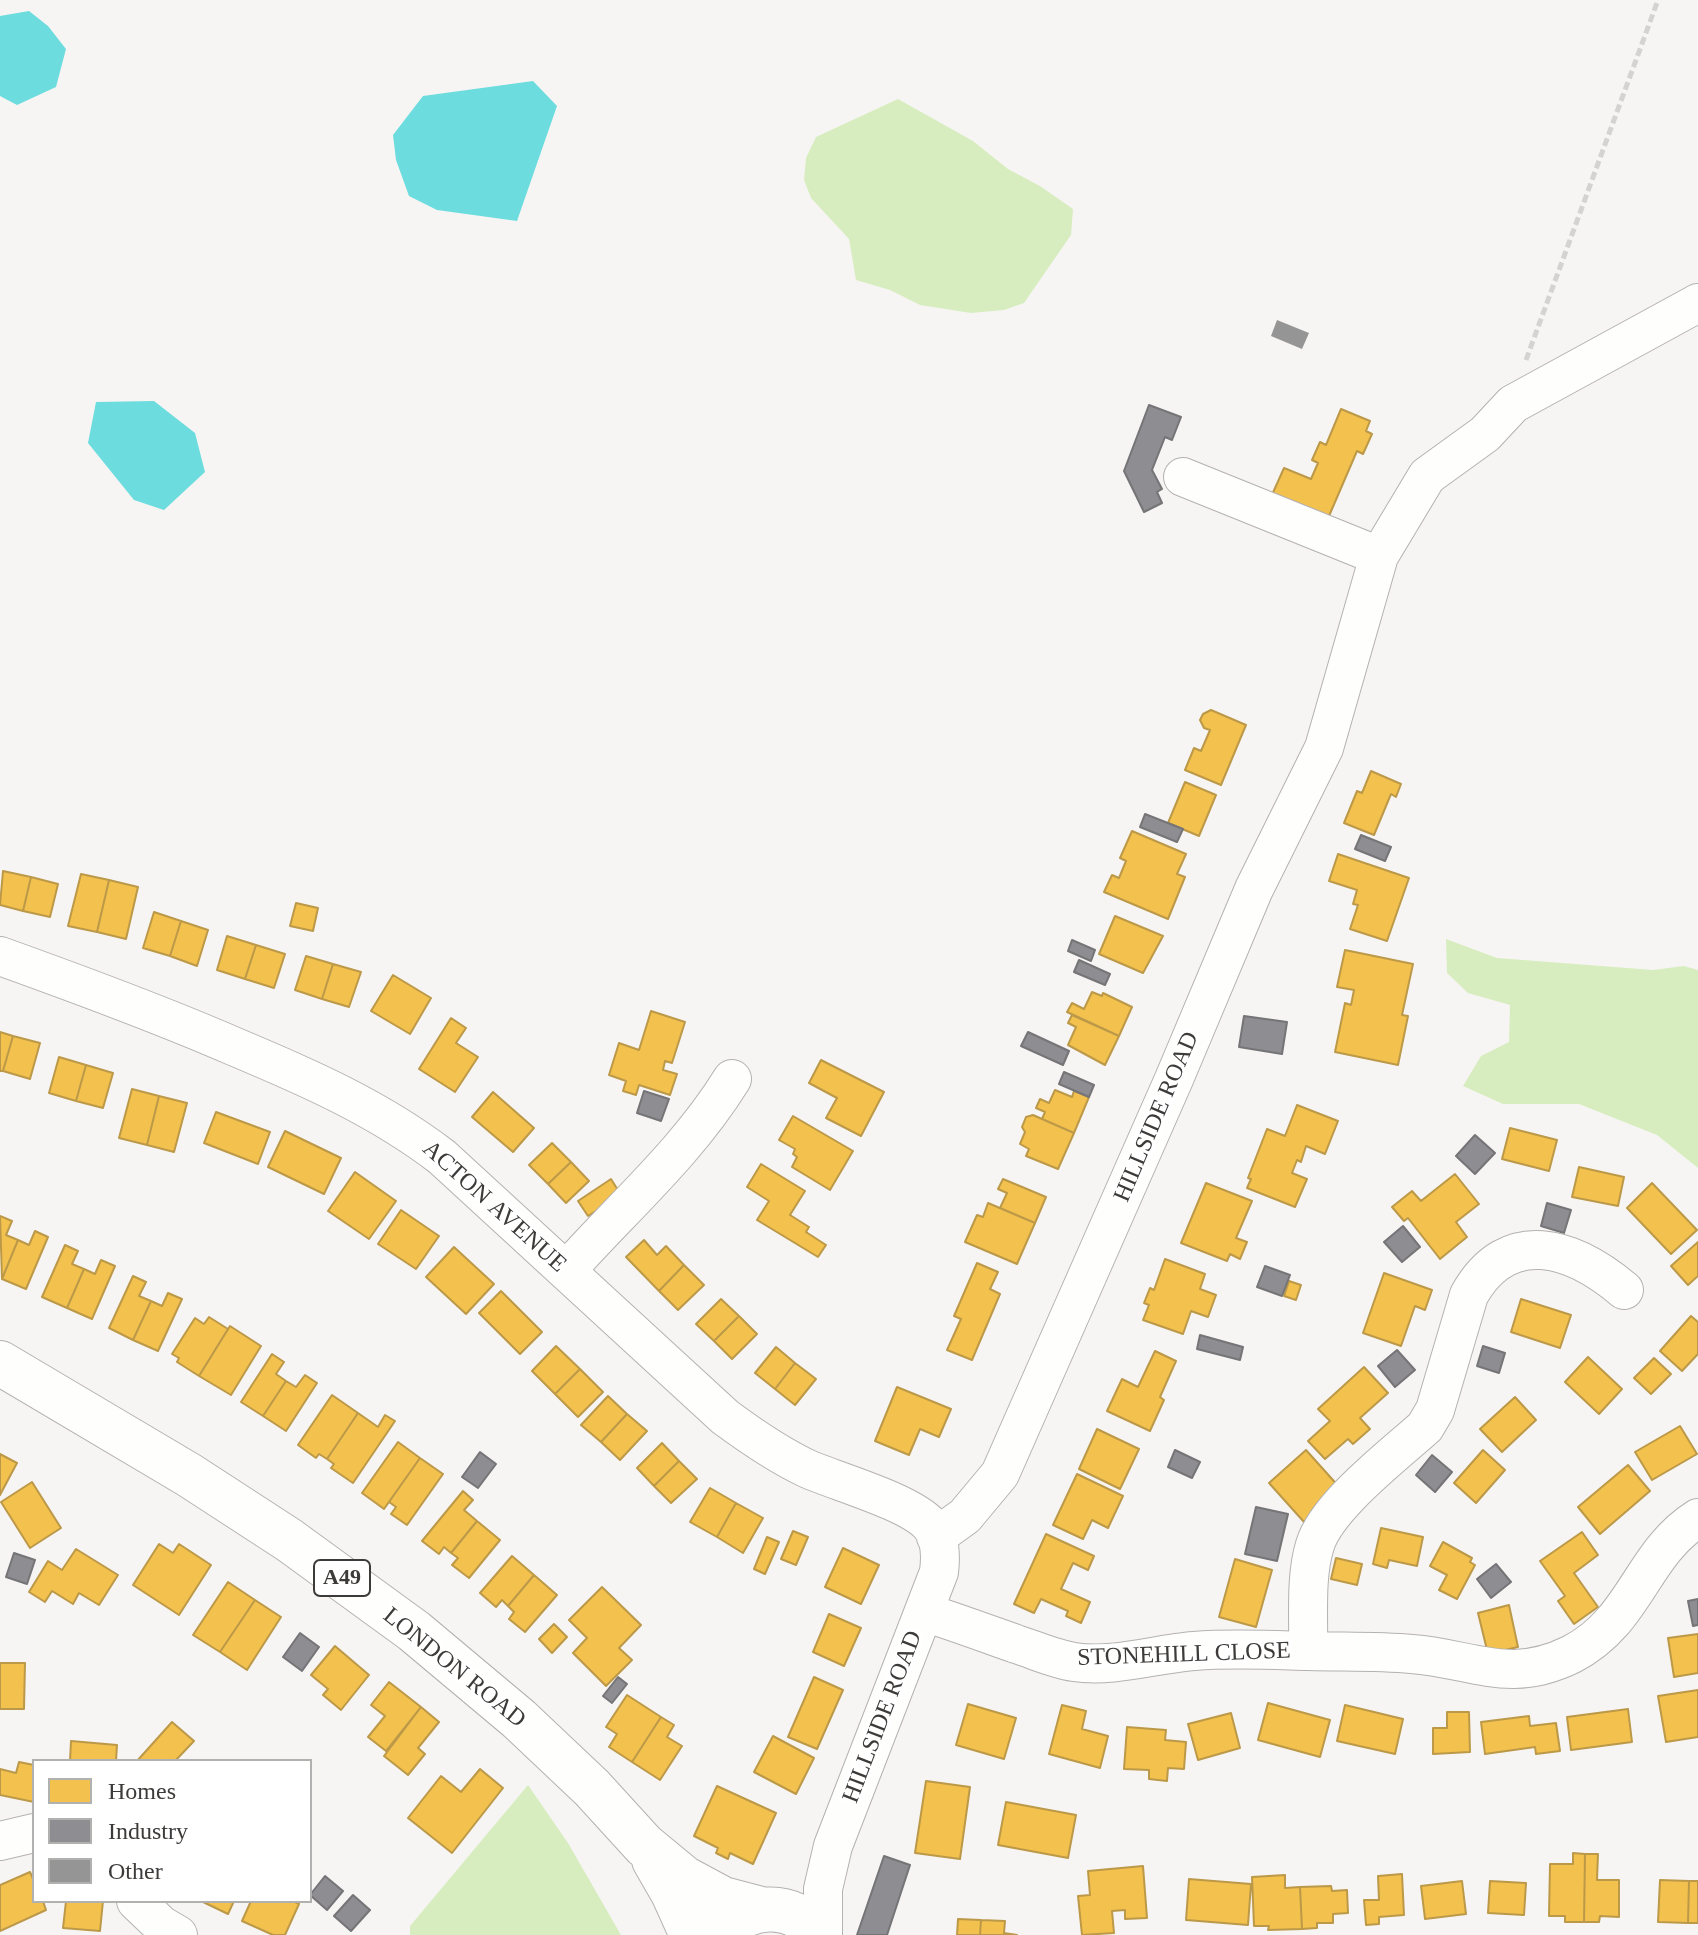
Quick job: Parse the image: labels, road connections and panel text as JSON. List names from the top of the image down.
{
  "streets": {
    "highway": ["A49", "LONDON ROAD"],
    "street": ["HILLSIDE ROAD", "ACTON AVENUE", "STONEHILL CLOSE"]
  },
  "crossings": [
    ["HILLSIDE ROAD", "ACTON AVENUE"],
    ["HILLSIDE ROAD", "A49"],
    ["HILLSIDE ROAD", "STONEHILL CLOSE"],
    ["HILLSIDE ROAD", "LONDON ROAD"],
    ["A49", "LONDON ROAD"]
  ],
  "legend": ["Homes", "Industry", "Other"]
}
